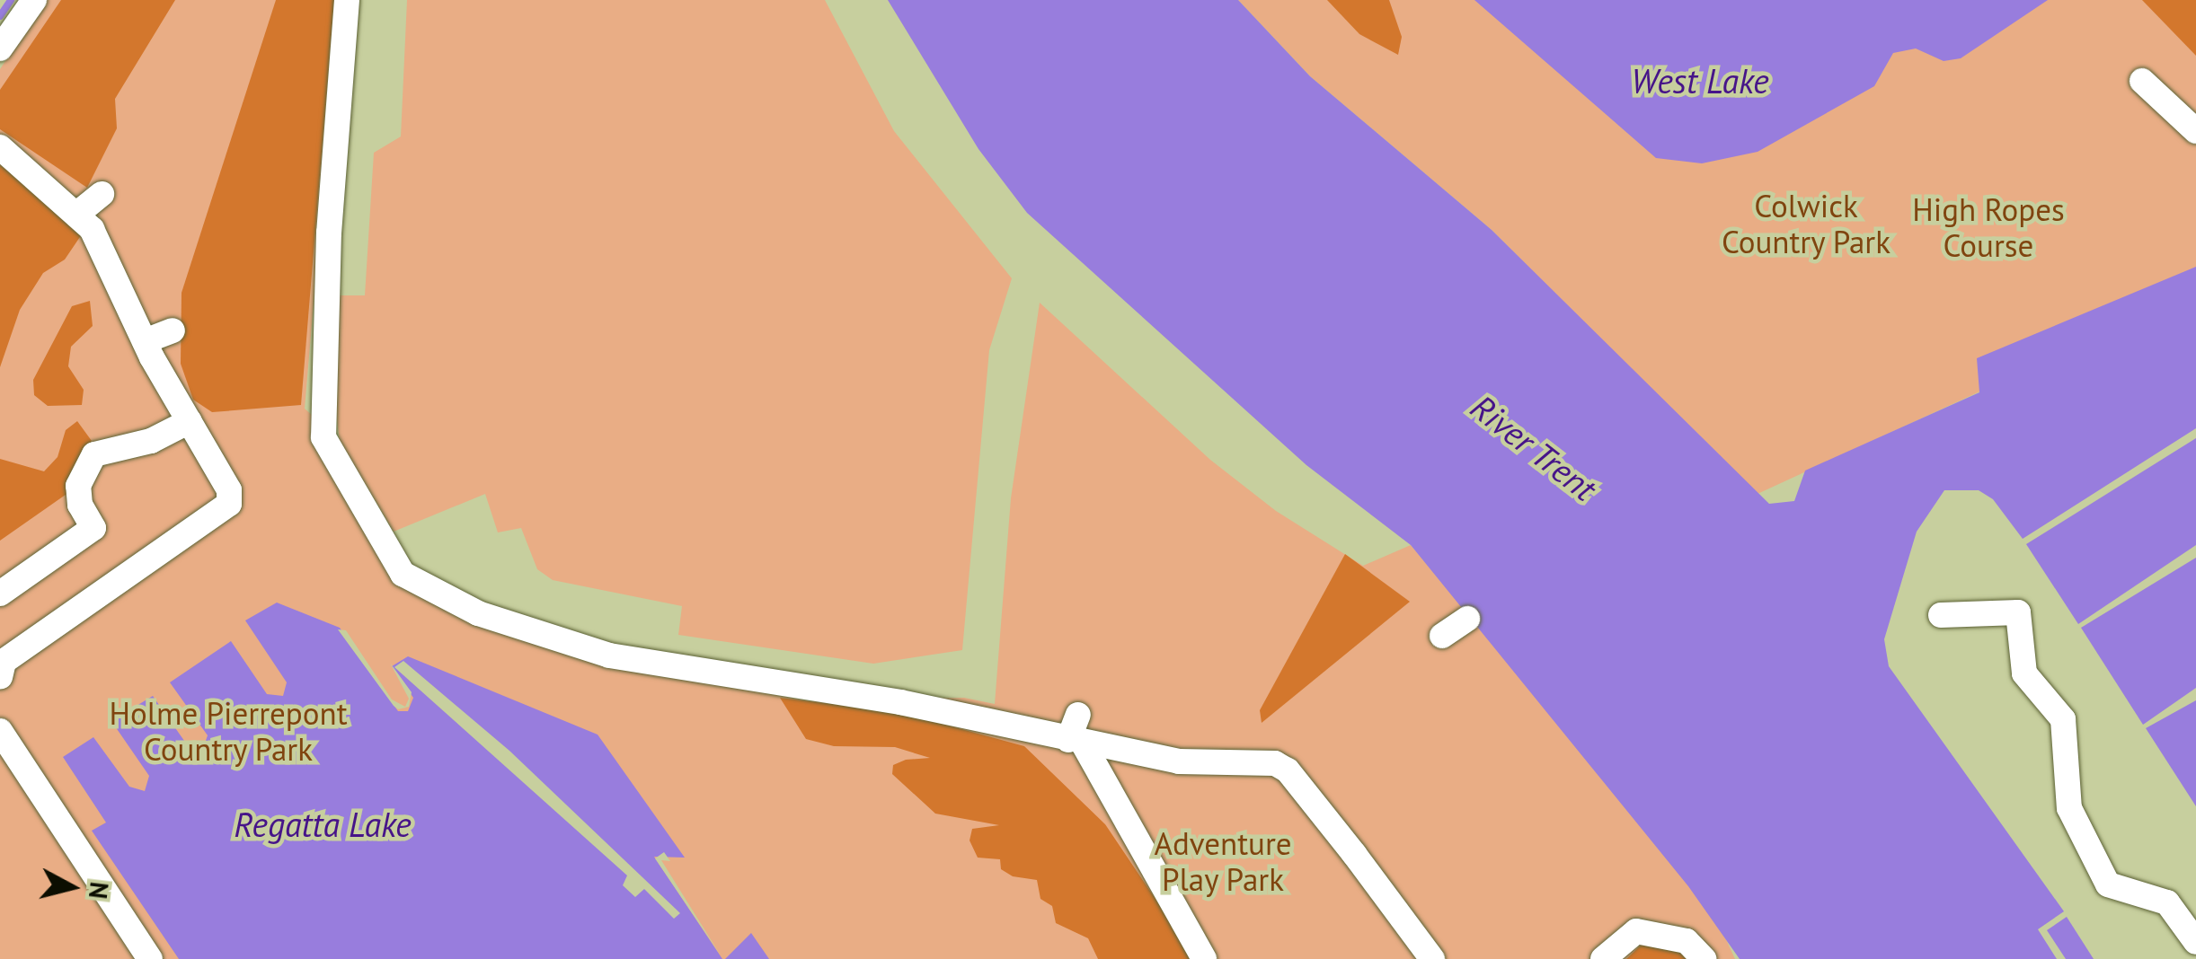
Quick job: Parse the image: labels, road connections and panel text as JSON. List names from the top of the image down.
{
  "water": ["West Lake", "River Trent", "Regatta Lake"],
  "parks": [
    "Colwick Country Park",
    "High Ropes Course",
    "Holme Pierrepont Country Park",
    "Adventure Play Park"
  ],
  "north": "right"
}
